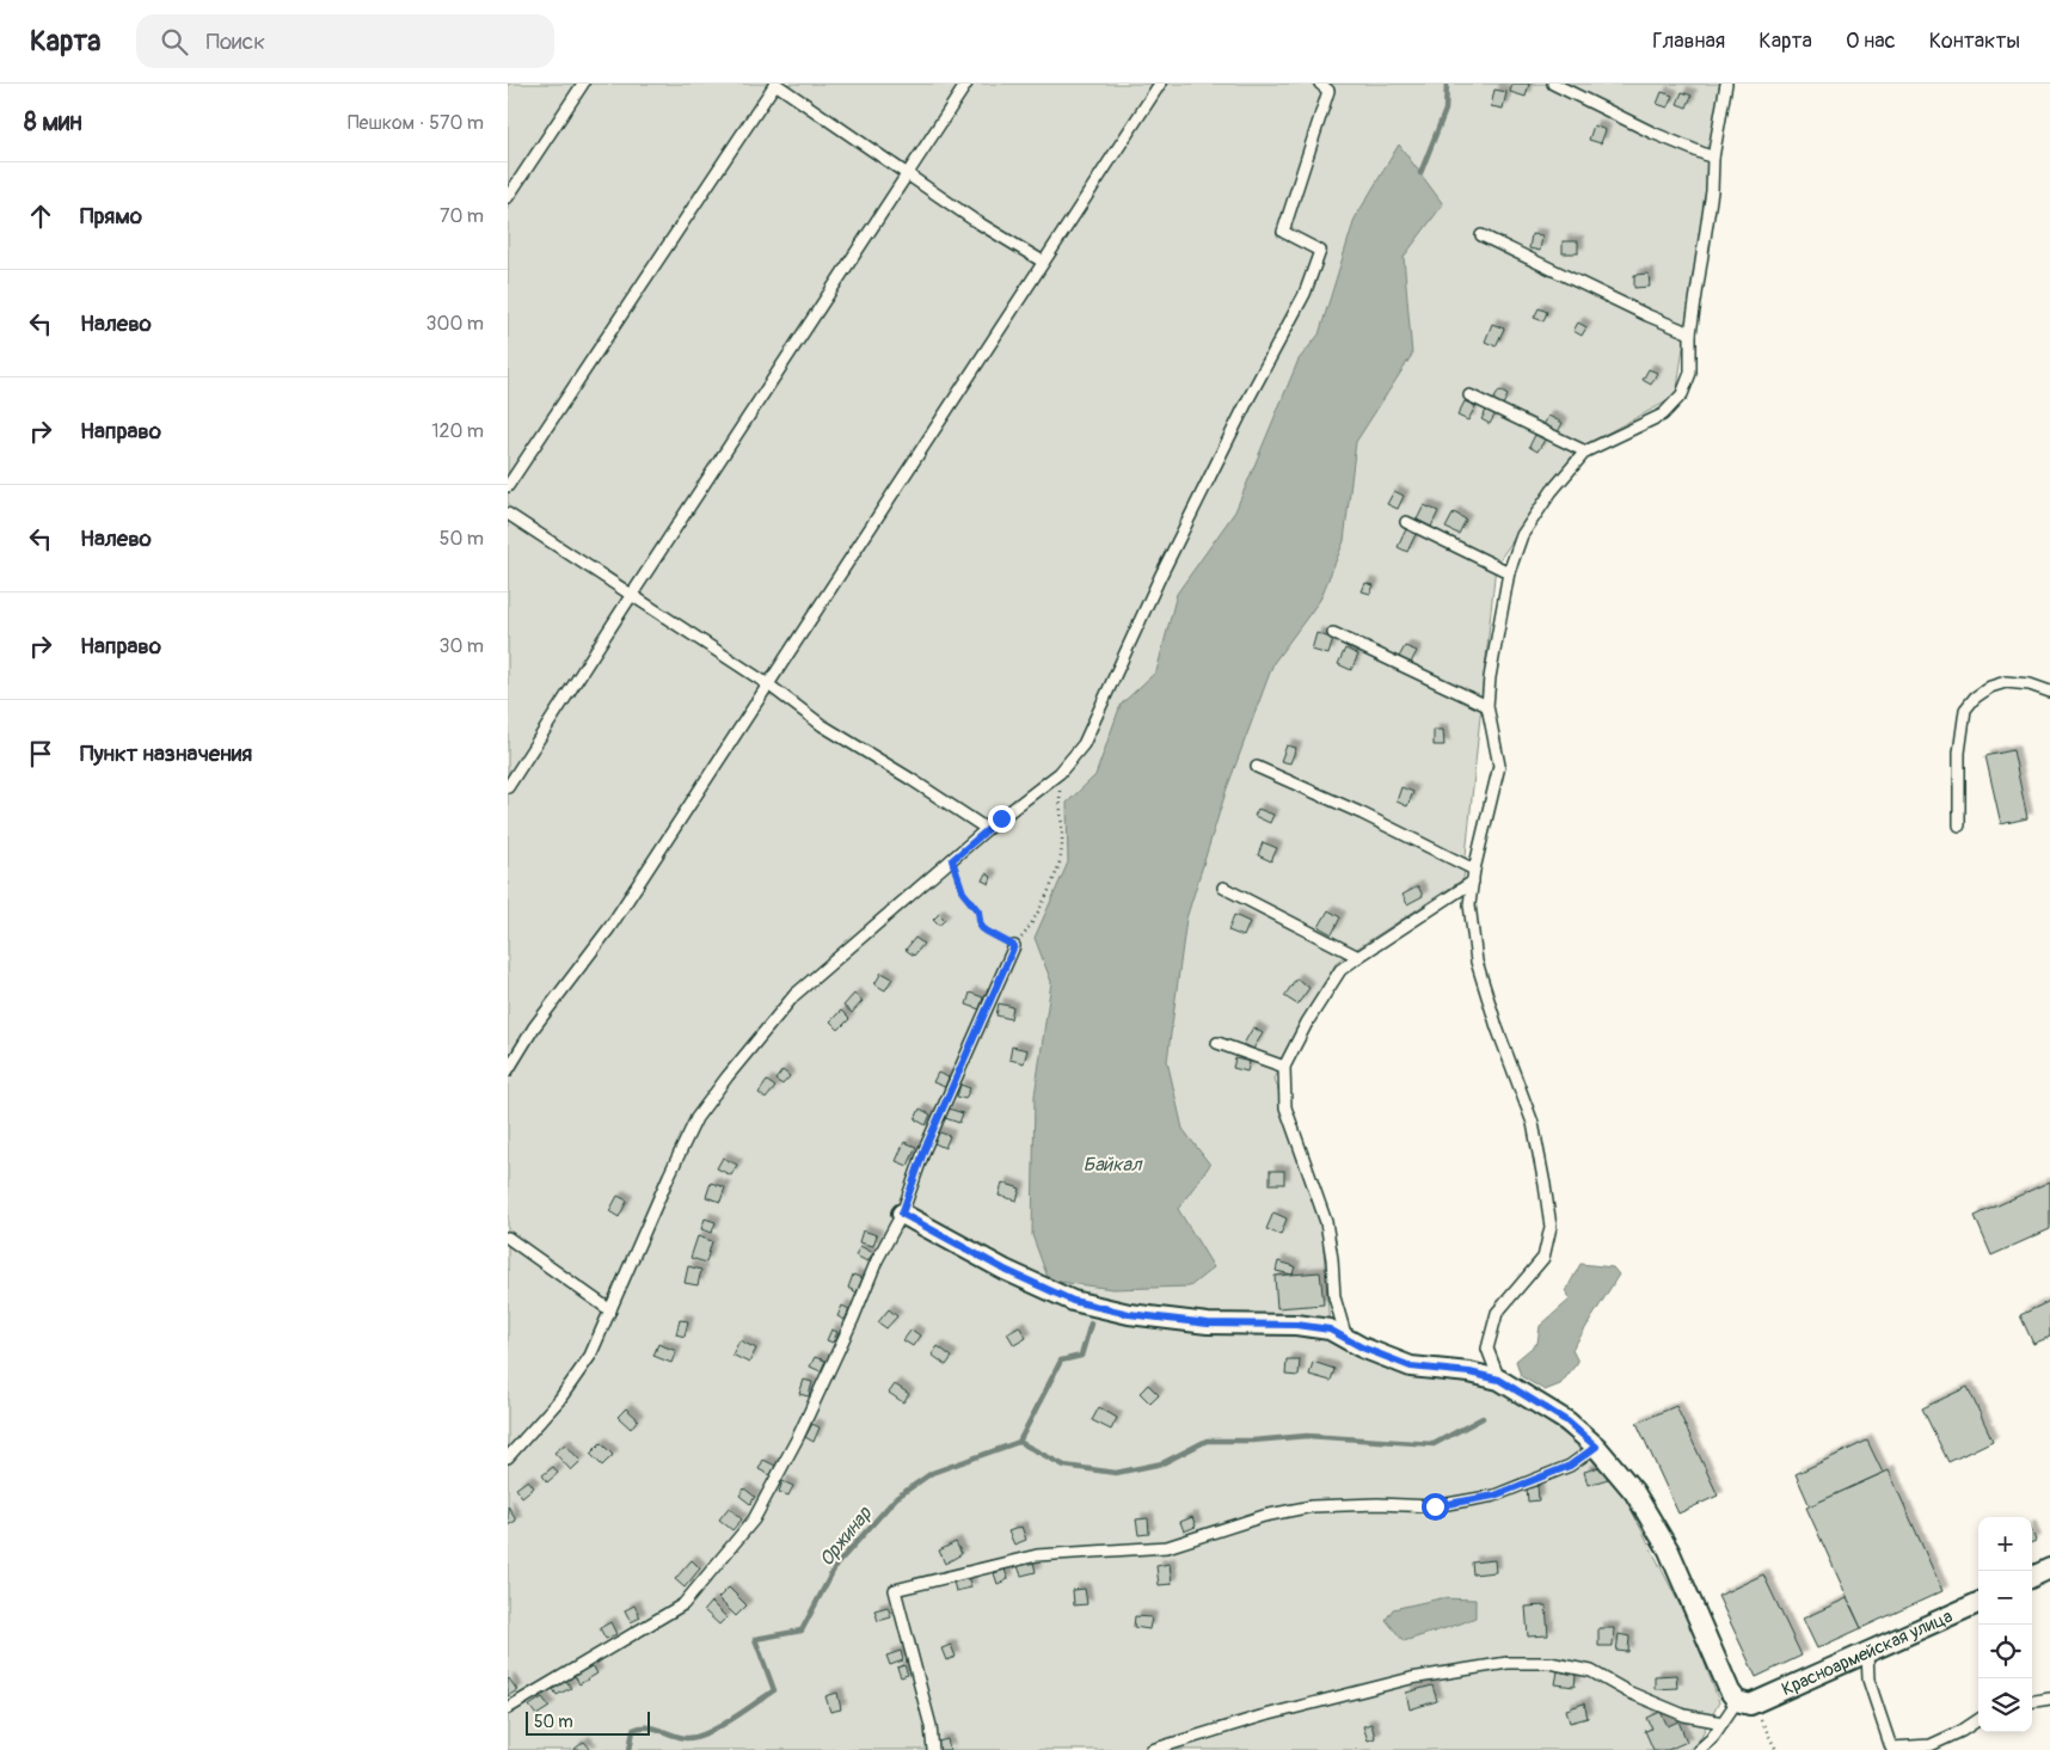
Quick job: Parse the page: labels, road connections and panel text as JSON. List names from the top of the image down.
{
  "streets": {
    "street": ["Красноармейская улица"]
  },
  "water": ["Байкал", "Оржинар"],
  "scale_bar": "50 m",
  "page": {
    "header": "Карта",
    "search": "Поиск",
    "nav": [
      "Главная",
      "Карта",
      "О нас",
      "Контакты"
    ],
    "heading": ["8 мин", "Пешком · 570 m"],
    "list": [
      ["Прямо", "70 m"],
      ["Налево", "300 m"],
      ["Направо", "120 m"],
      ["Налево", "50 m"],
      ["Направо", "30 m"],
      "Пункт назначения"
    ],
    "map_buttons": ["+", "−"],
    "scale": "50 m"
  }
}
